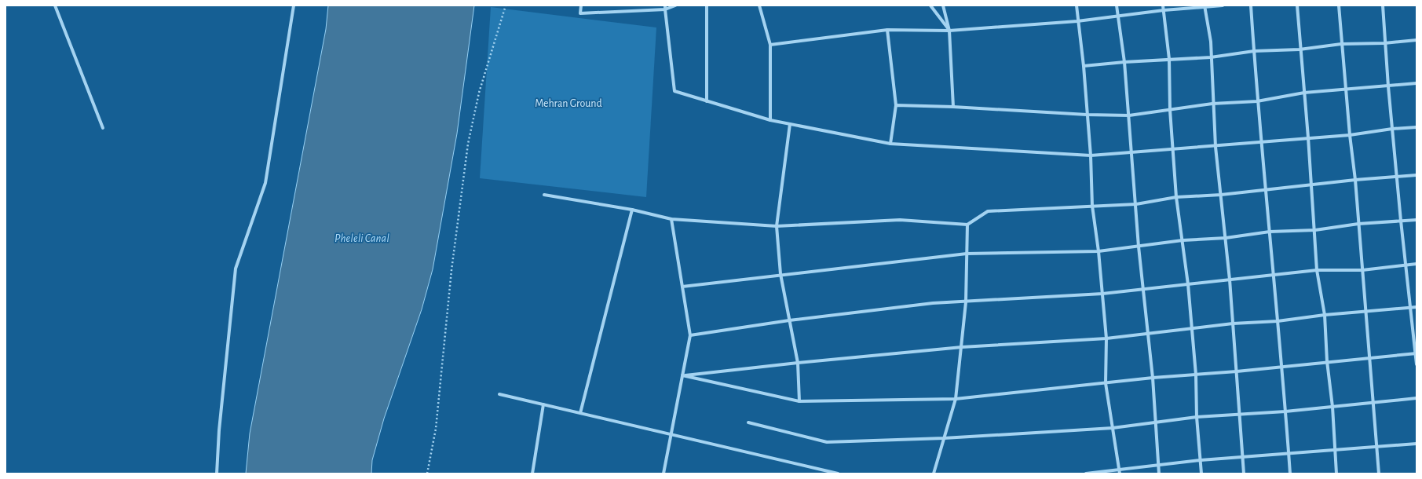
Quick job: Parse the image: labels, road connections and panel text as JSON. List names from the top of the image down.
{
  "water": ["Pheleli Canal"],
  "parks": ["Mehran Ground"]
}
